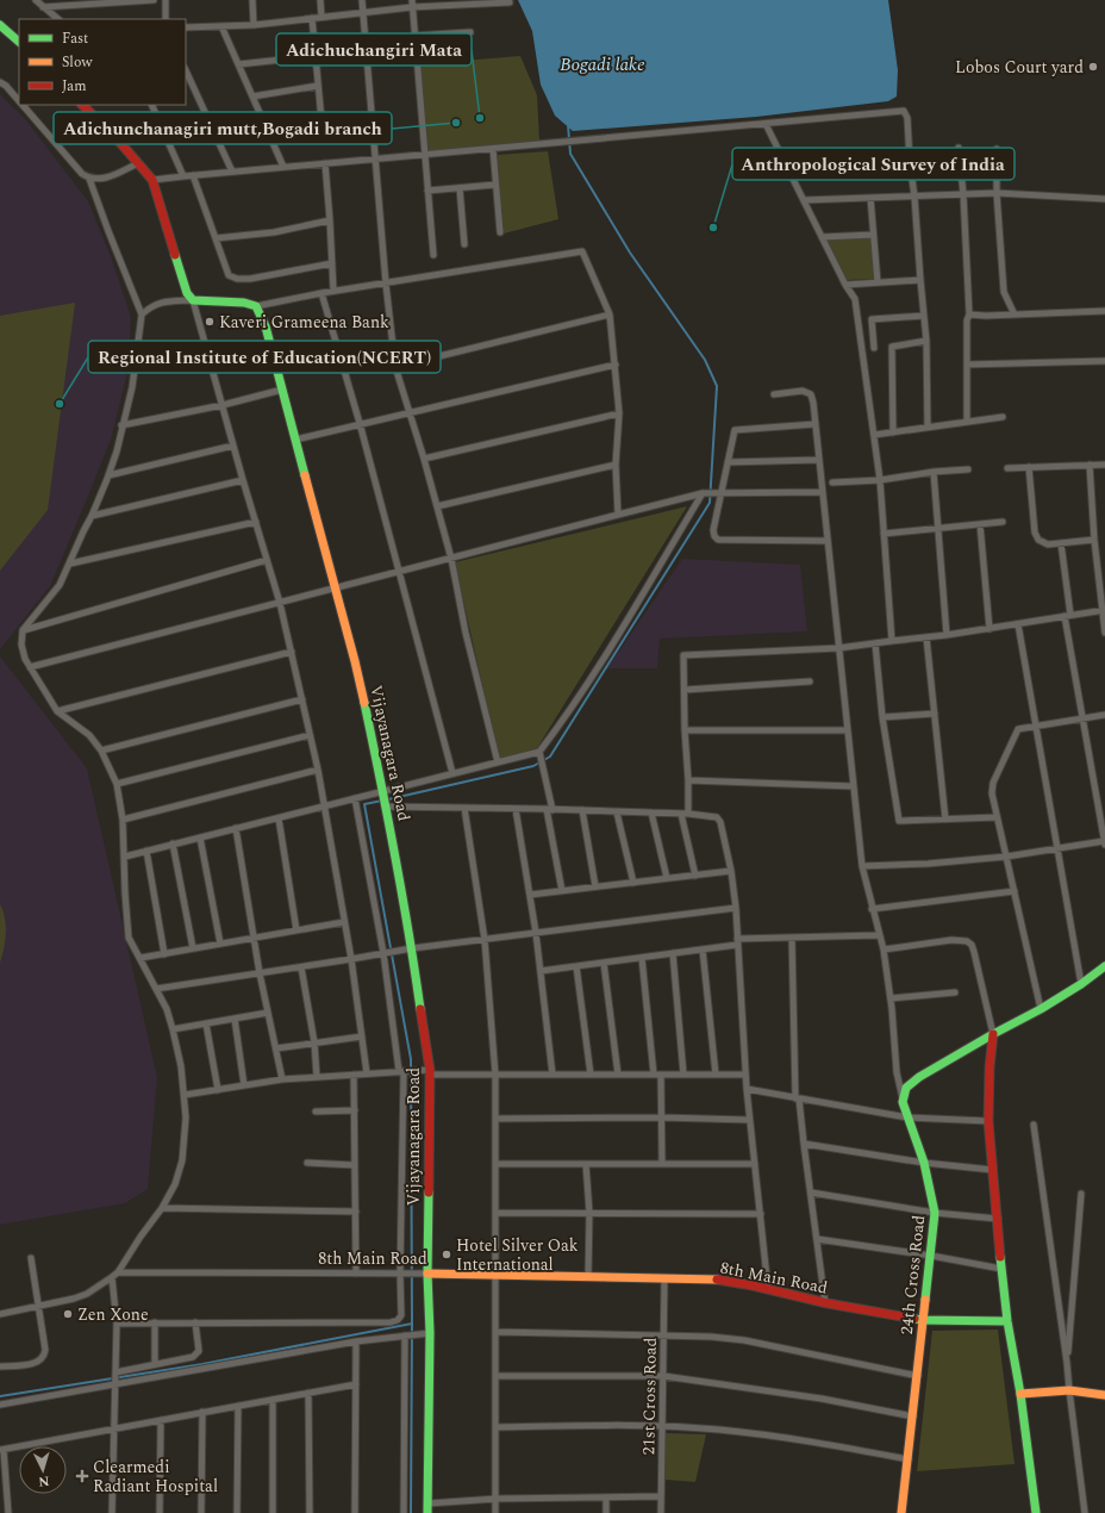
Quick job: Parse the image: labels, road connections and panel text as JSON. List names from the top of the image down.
{
  "streets": {
    "street": [
      "Vijayanagara Road",
      "8th Main Road",
      "24th Cross Road",
      "21st Cross Road"
    ]
  },
  "crossings": [
    ["Vijayanagara Road", "8th Main Road"],
    ["8th Main Road", "24th Cross Road"],
    ["8th Main Road", "21st Cross Road"]
  ],
  "water": ["Bogadi lake"],
  "places": {
    "other": [
      "Lobos Court yard",
      "Adichuchangiri Mata",
      "Adichunchanagiri mutt,Bogadi branch",
      "Anthropological Survey of India",
      "Kaveri Grameena Bank",
      "Regional Institute of Education(NCERT)",
      "Hotel Silver Oak International",
      "Zen Xone"
    ],
    "health": ["Clearmedi Radiant Hospital"]
  },
  "legend": ["Fast", "Slow", "Jam"],
  "north": "bottom"
}
